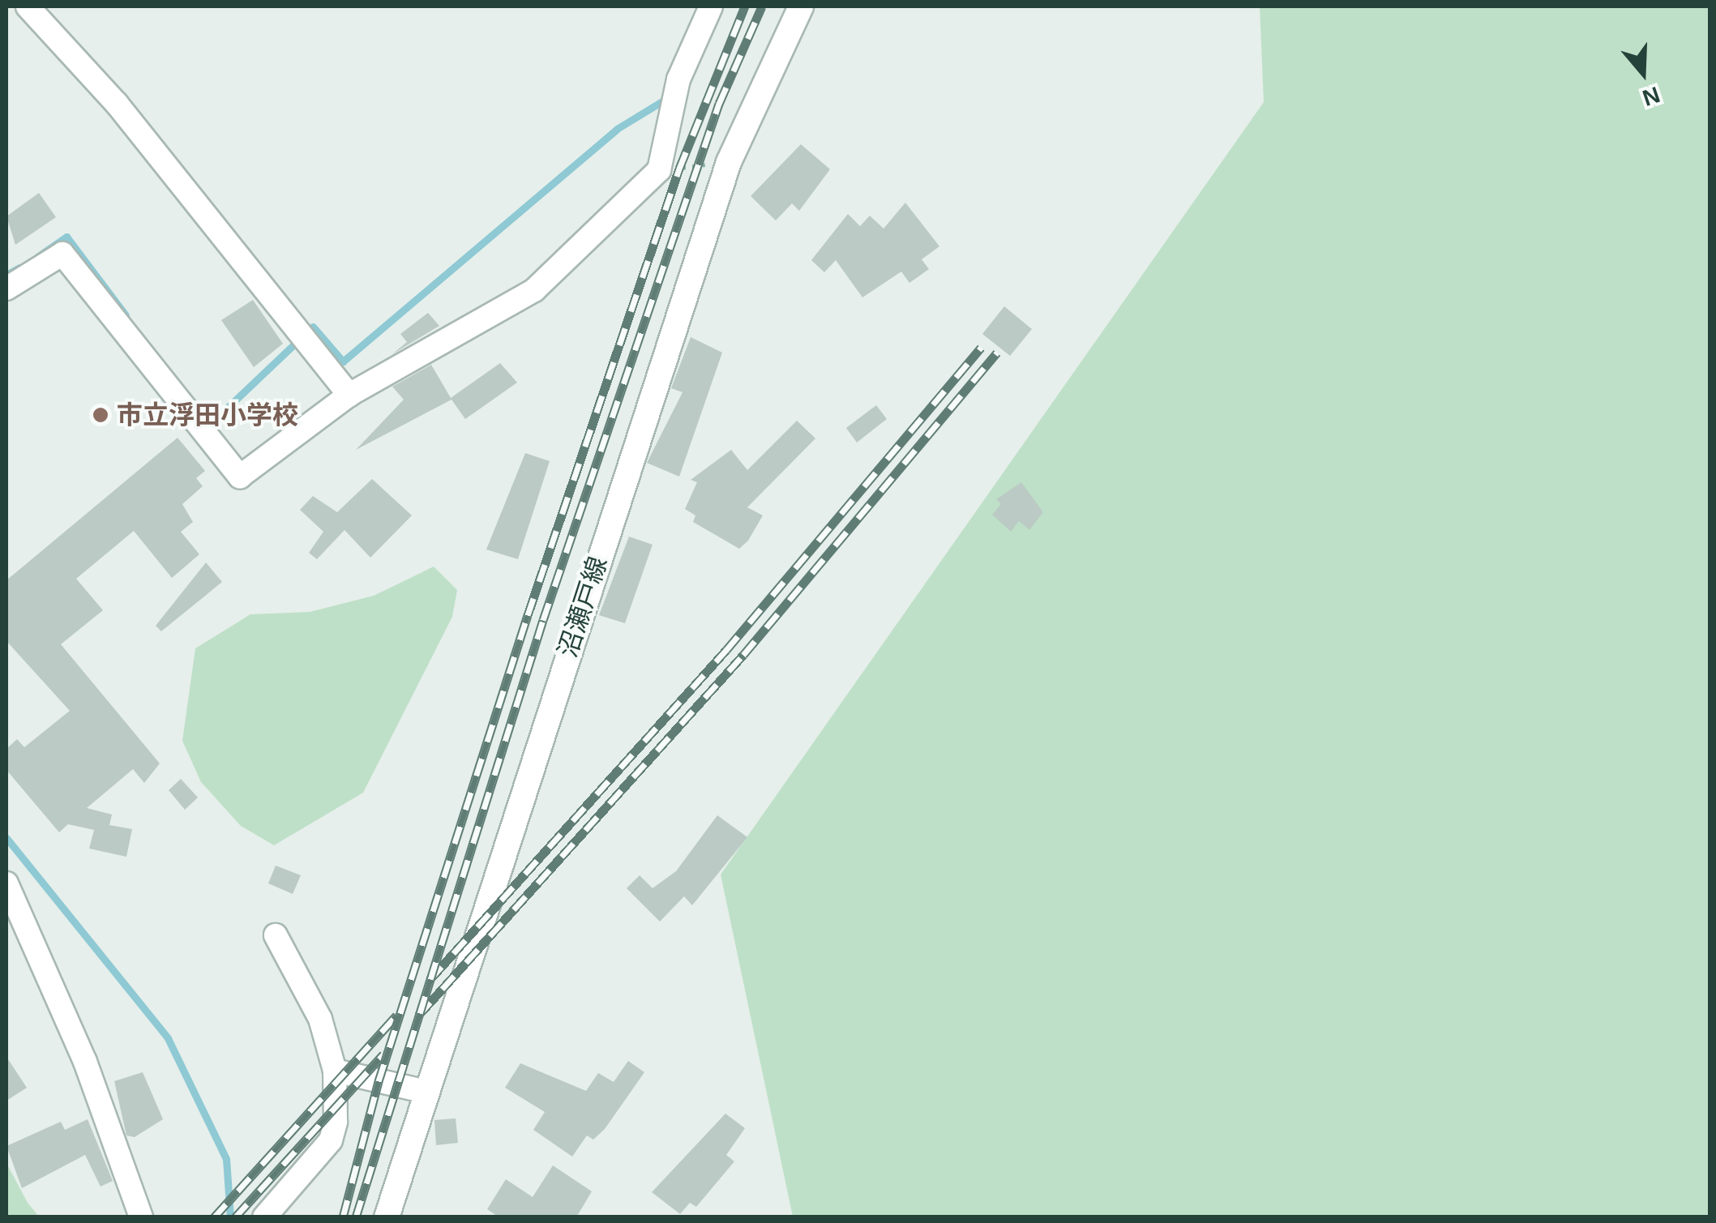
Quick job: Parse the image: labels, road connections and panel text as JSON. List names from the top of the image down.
{
  "streets": {
    "main road": ["沼瀬戸線"]
  },
  "places": ["市立浮田小学校"],
  "north": "bottom"
}
